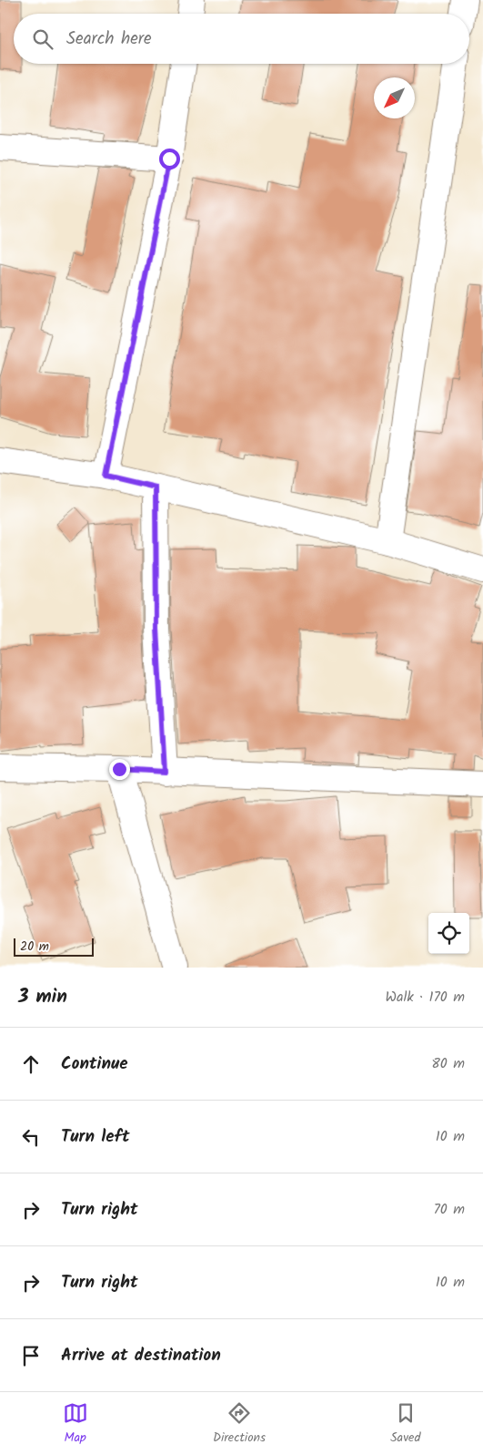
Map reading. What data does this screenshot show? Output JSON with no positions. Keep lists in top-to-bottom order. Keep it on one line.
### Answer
{"scale_bar":"20 m","north":"bottom left","page":{"search":"Search here","scale":"20 m","heading":["3 min","Walk · 170 m"],"list":[["Continue","80 m"],["Turn left","10 m"],["Turn right","70 m"],["Turn right","10 m"],"Arrive at destination"],"nav":["Map","Directions","Saved"]}}
